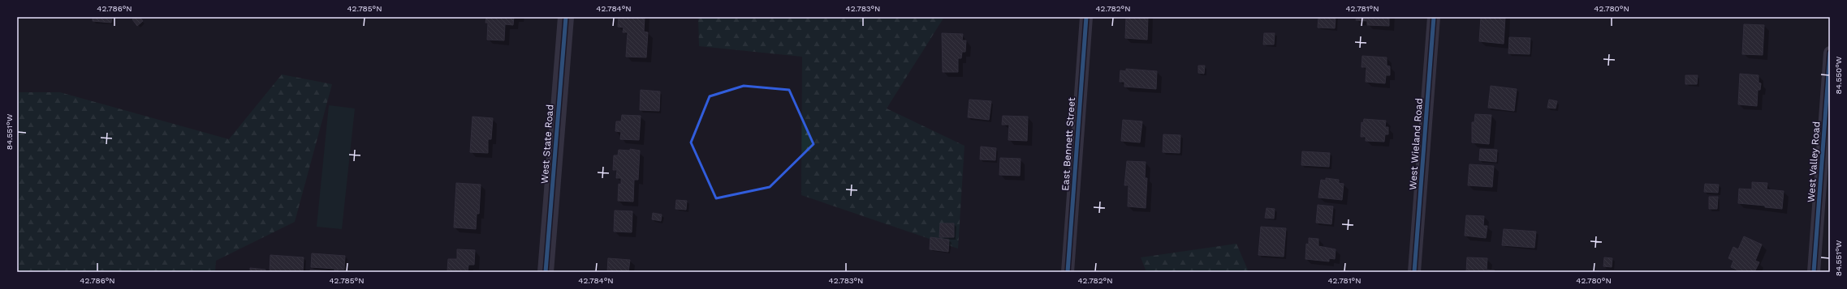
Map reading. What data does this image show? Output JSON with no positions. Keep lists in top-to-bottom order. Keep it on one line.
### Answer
{"streets":{"street":["West State Road","East Bennett Street","West Wieland Road","West Valley Road"]},"coordinates":["42.786°N","42.785°N","42.784°N","42.783°N","42.782°N","42.781°N","42.780°N","84.550°W","84.551°W"]}
